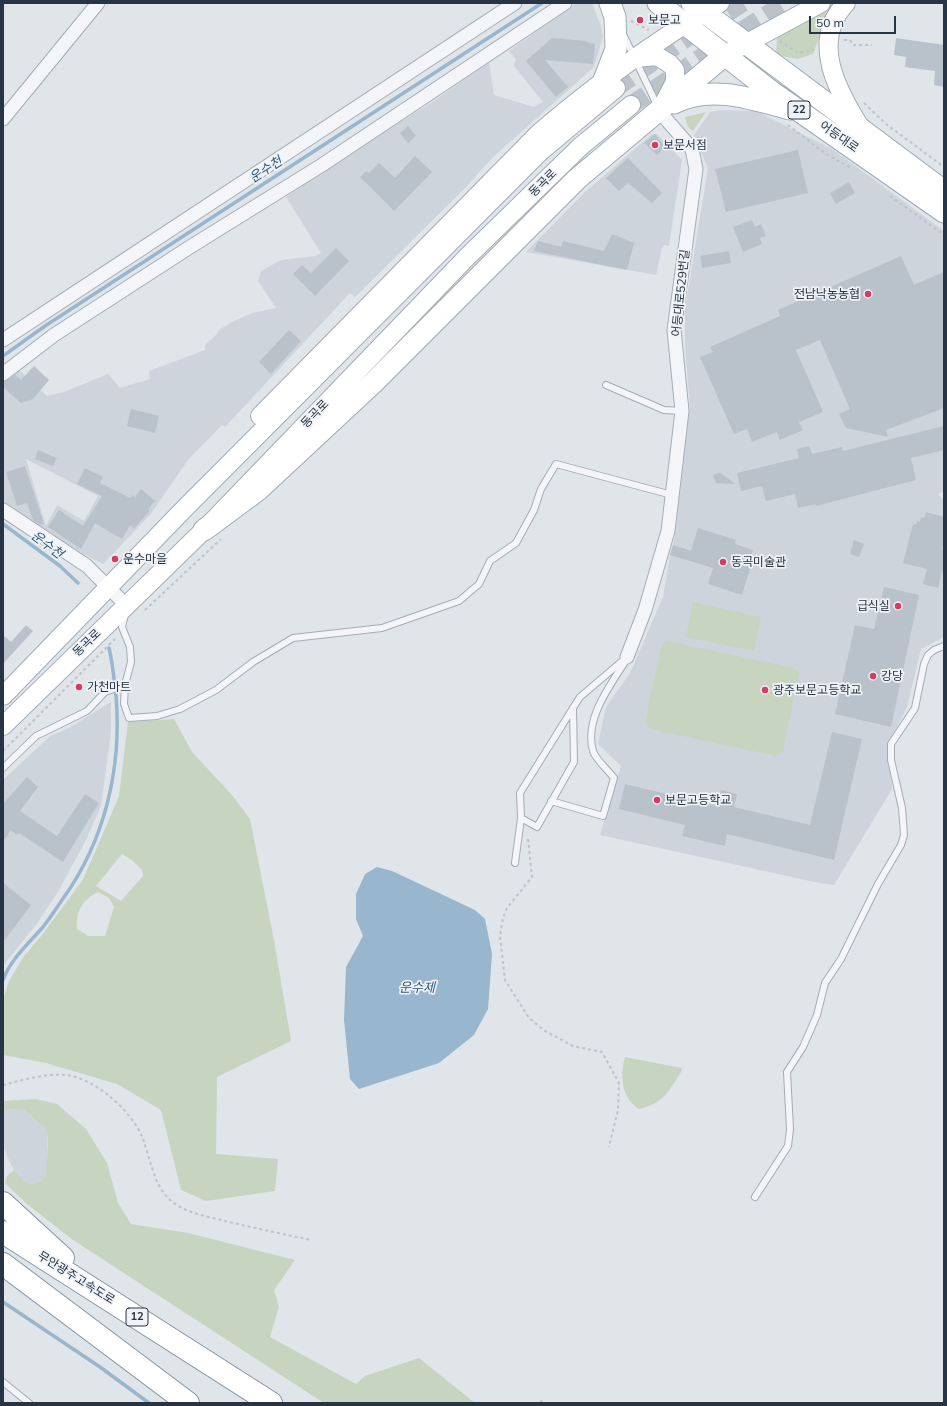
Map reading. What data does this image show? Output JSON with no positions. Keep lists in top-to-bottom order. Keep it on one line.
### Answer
{"streets":{"highway":["무안광주고속도로","12"],"main road":["22","어등대로","동곡로"],"street":["어등대로529번길"]},"crossings":[["어등대로","동곡로"],["동곡로","어등대로529번길"]],"water":["운수천","운수제"],"places":["보문고","보문서점","전남낙농농협","운수마을","동곡미술관","급식실","강당","가천마트","광주보문고등학교","보문고등학교"],"scale_bar":"50 m"}
